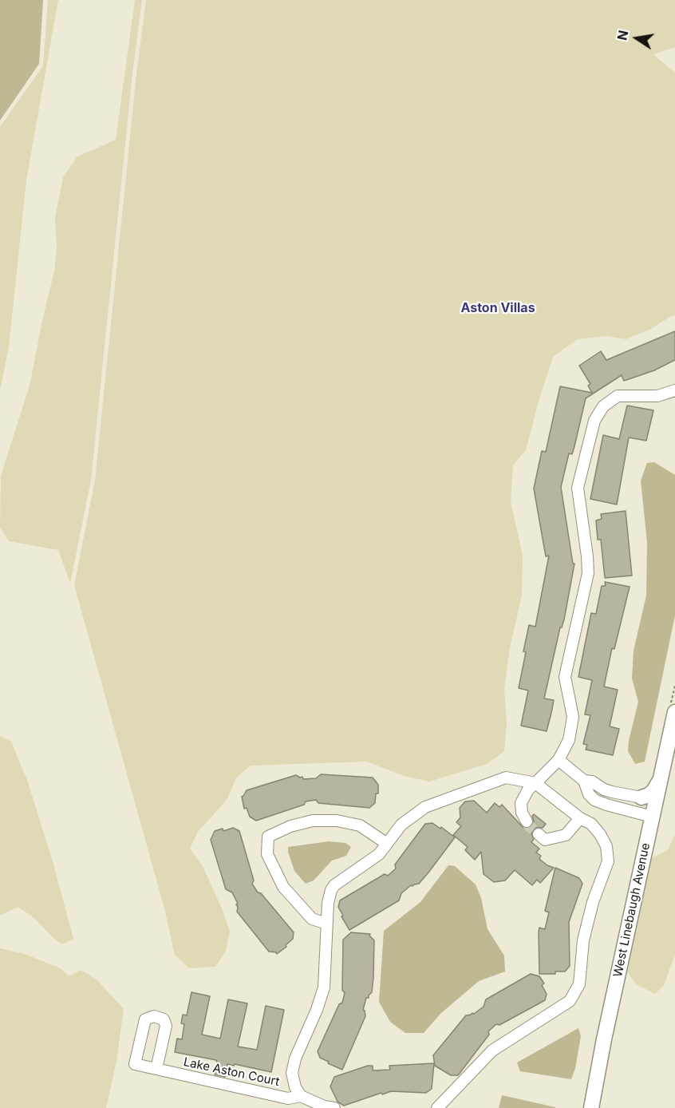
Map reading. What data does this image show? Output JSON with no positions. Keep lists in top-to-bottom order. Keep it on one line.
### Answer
{"streets":{"main road":["West Linebaugh Avenue"],"street":["Lake Aston Court"]},"districts":["Aston Villas"],"north":"left"}
